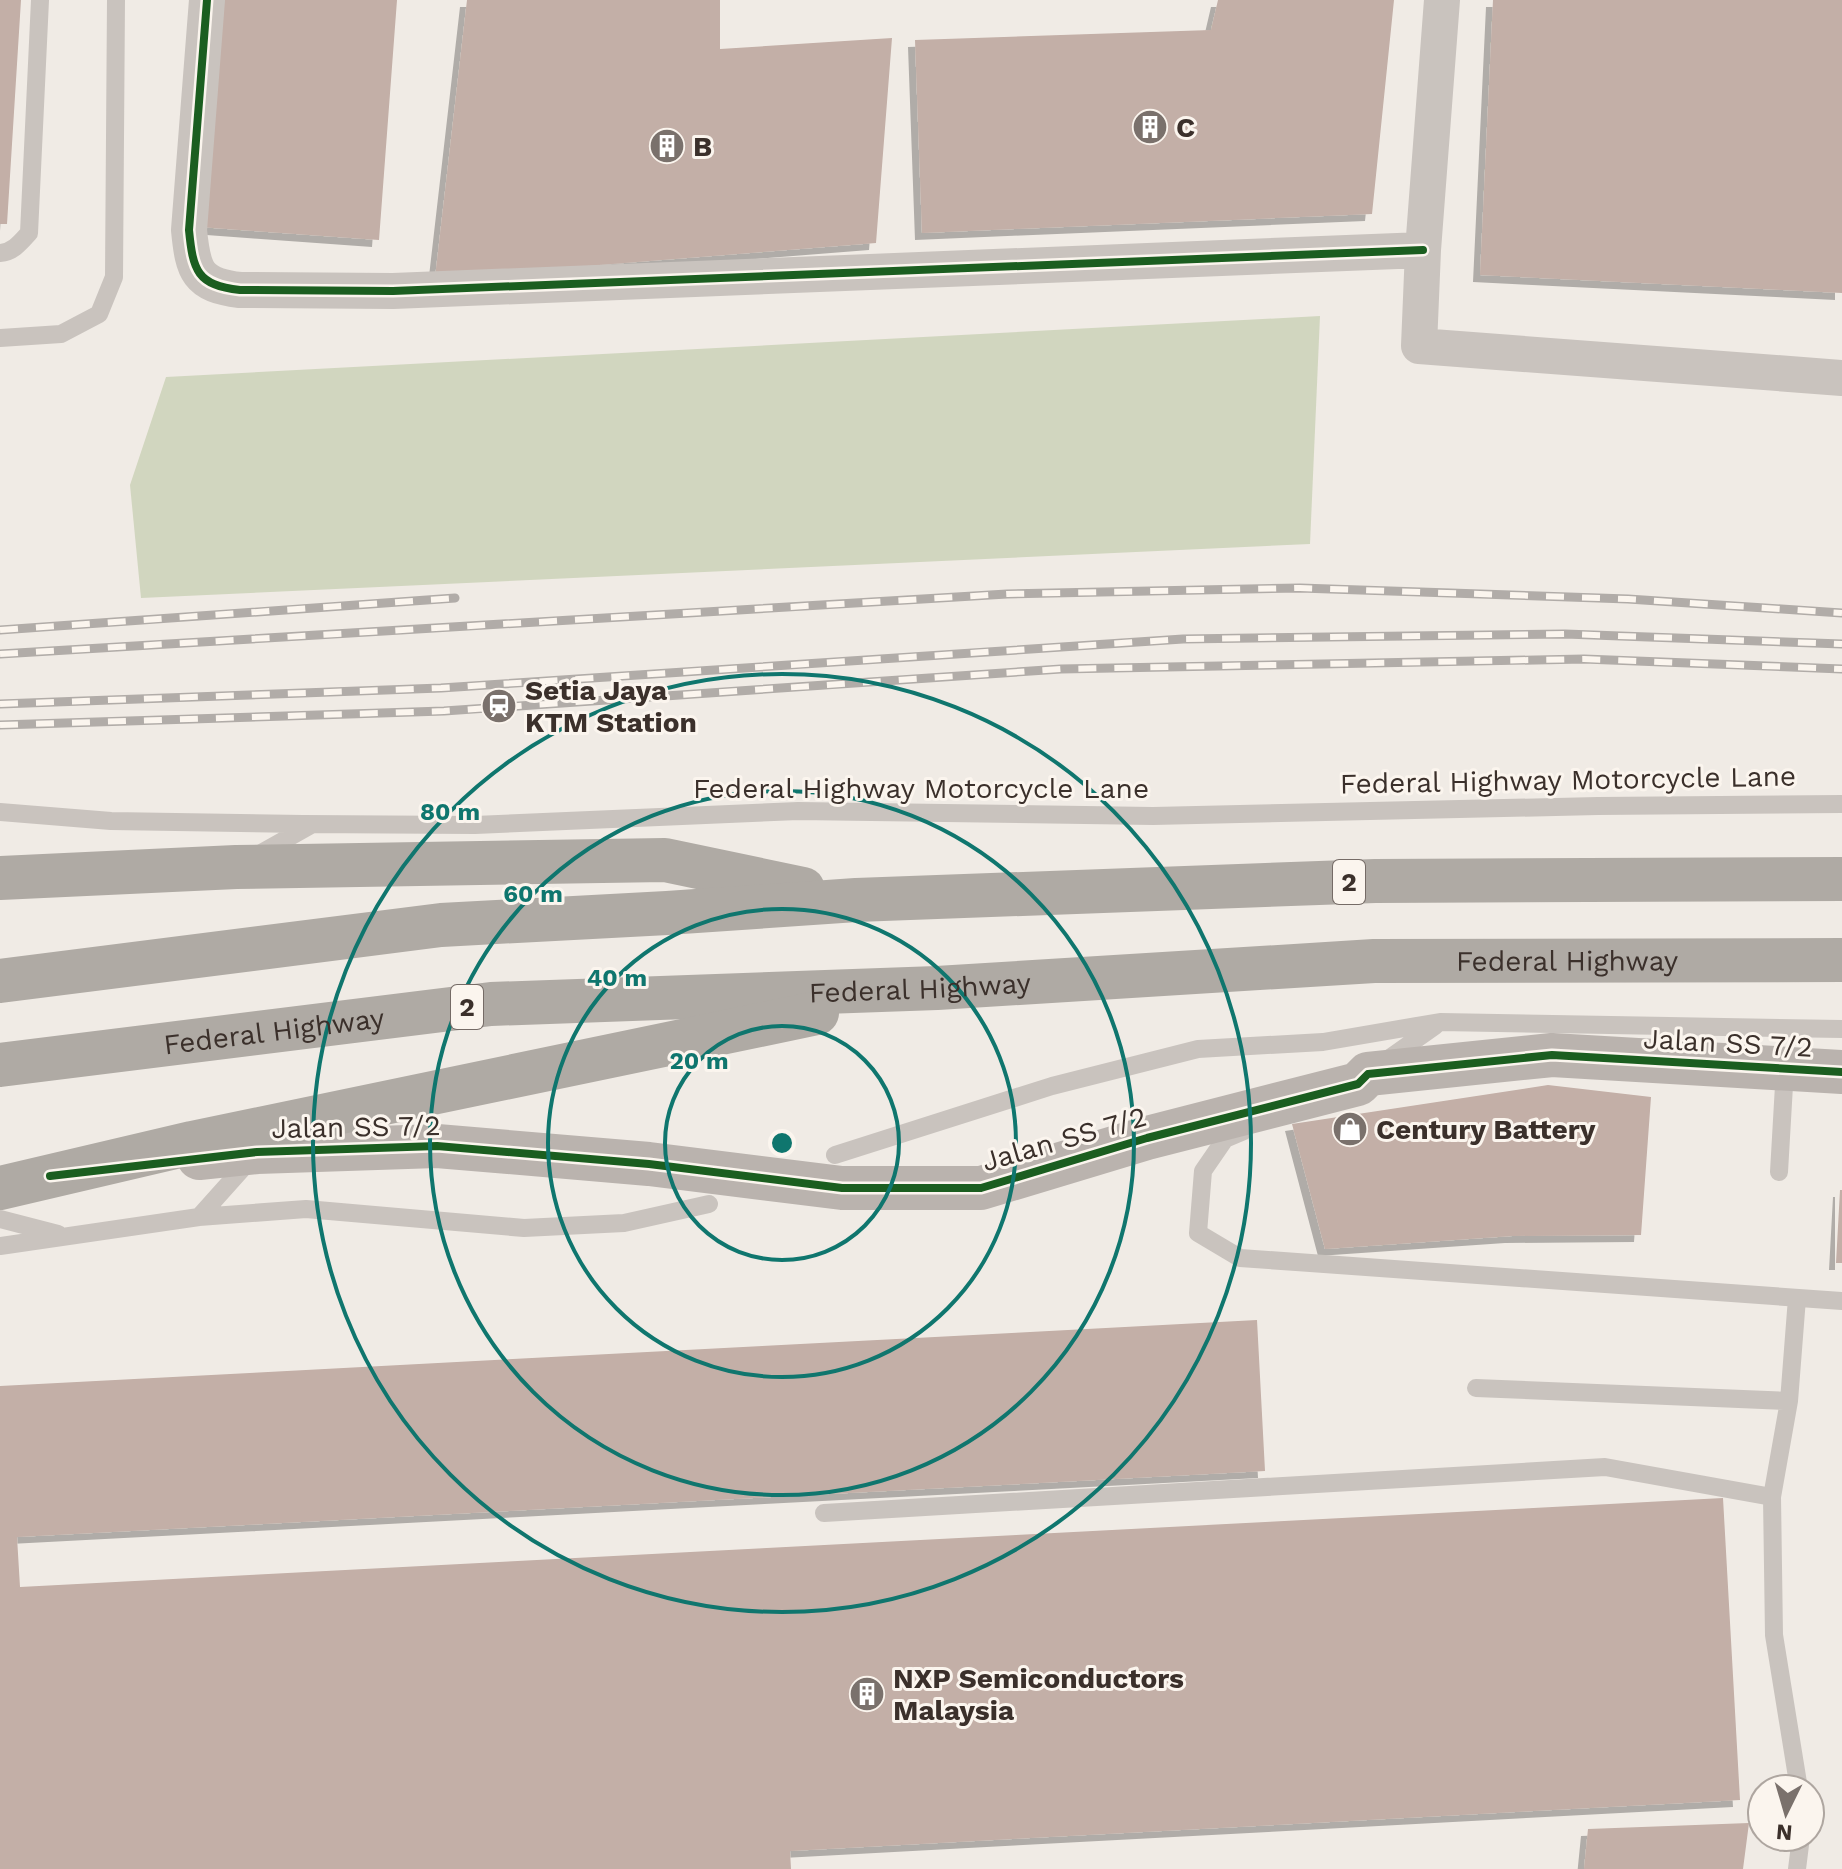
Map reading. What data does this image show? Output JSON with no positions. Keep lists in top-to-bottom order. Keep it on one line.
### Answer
{"streets":{"highway":["2","Federal Highway"],"street":["Jalan SS 7/2"],"lane":["Federal Highway Motorcycle Lane"]},"places":{"building":["C","B","NXP Semiconductors Malaysia"],"station":["Setia Jaya KTM Station"],"shop":["Century Battery"]},"north":"bottom","rings":["80 m","60 m","40 m","20 m"]}
